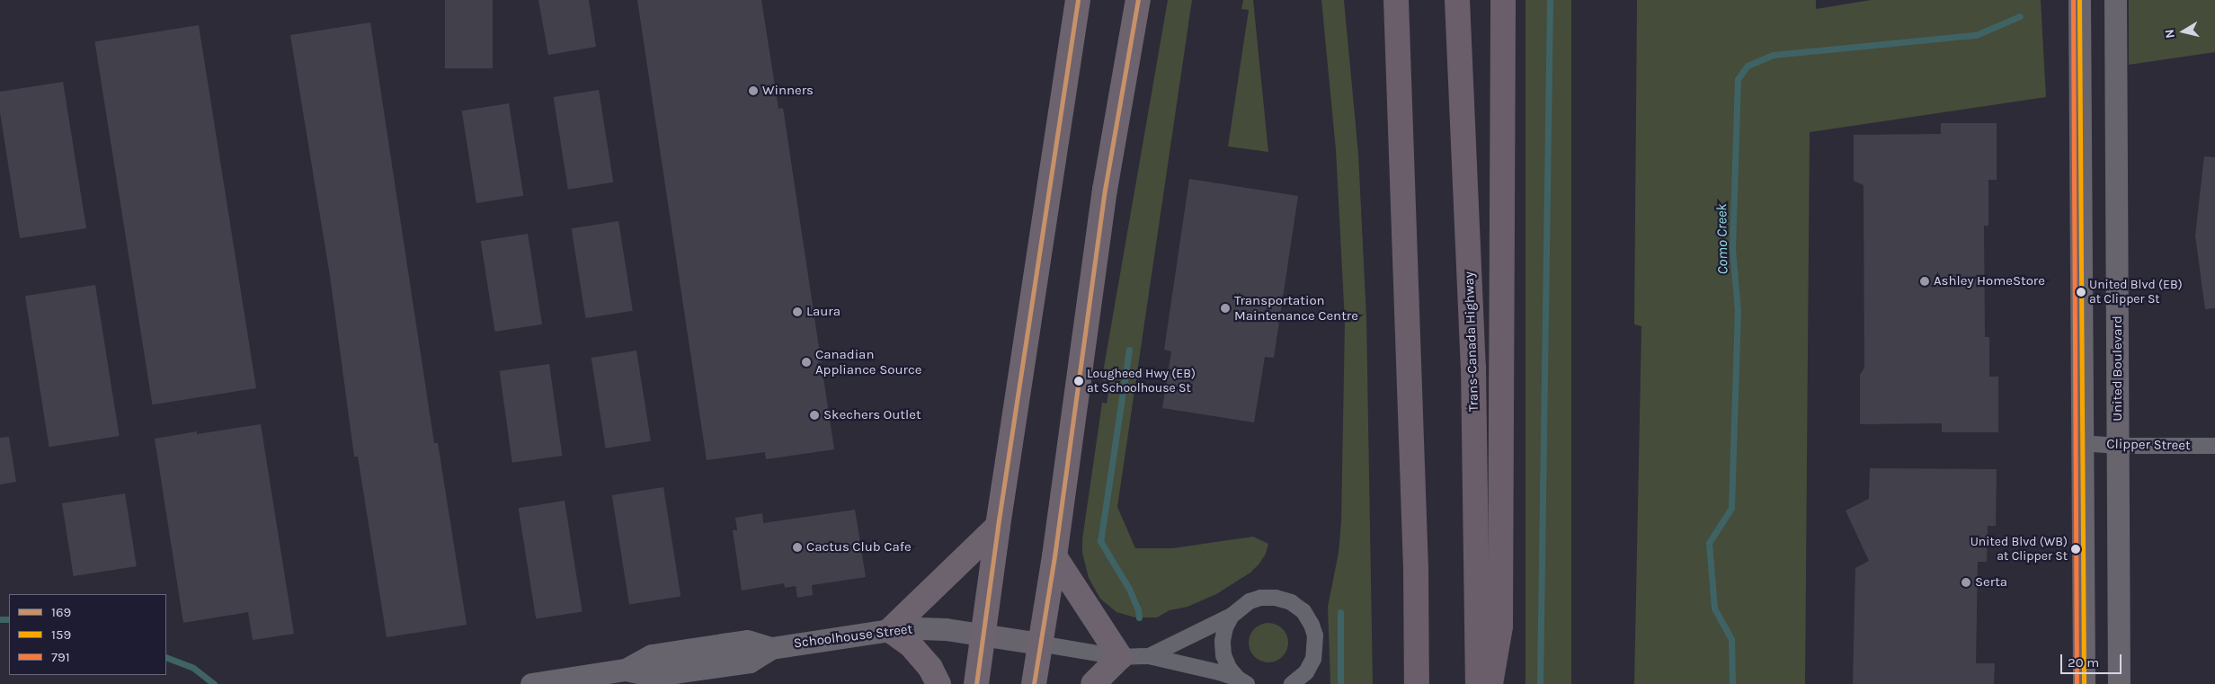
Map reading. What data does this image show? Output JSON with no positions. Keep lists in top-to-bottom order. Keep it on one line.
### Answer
{"streets":{"highway":["Trans-Canada Highway"],"main road":["United Boulevard","Schoolhouse Street"],"street":["Clipper Street"]},"crossings":[["United Boulevard","Clipper Street"]],"water":["Como Creek"],"places":["Winners","Ashley HomeStore","United Blvd (EB) at Clipper St","Transportation Maintenance Centre","Laura","Canadian Appliance Source","Lougheed Hwy (EB) at Schoolhouse St","Skechers Outlet","Cactus Club Cafe","United Blvd (WB) at Clipper St","Serta"],"lines":["transit line 169","transit line 159","transit line 791"],"legend":["169","159","791"],"scale_bar":"20 m","north":"left"}
